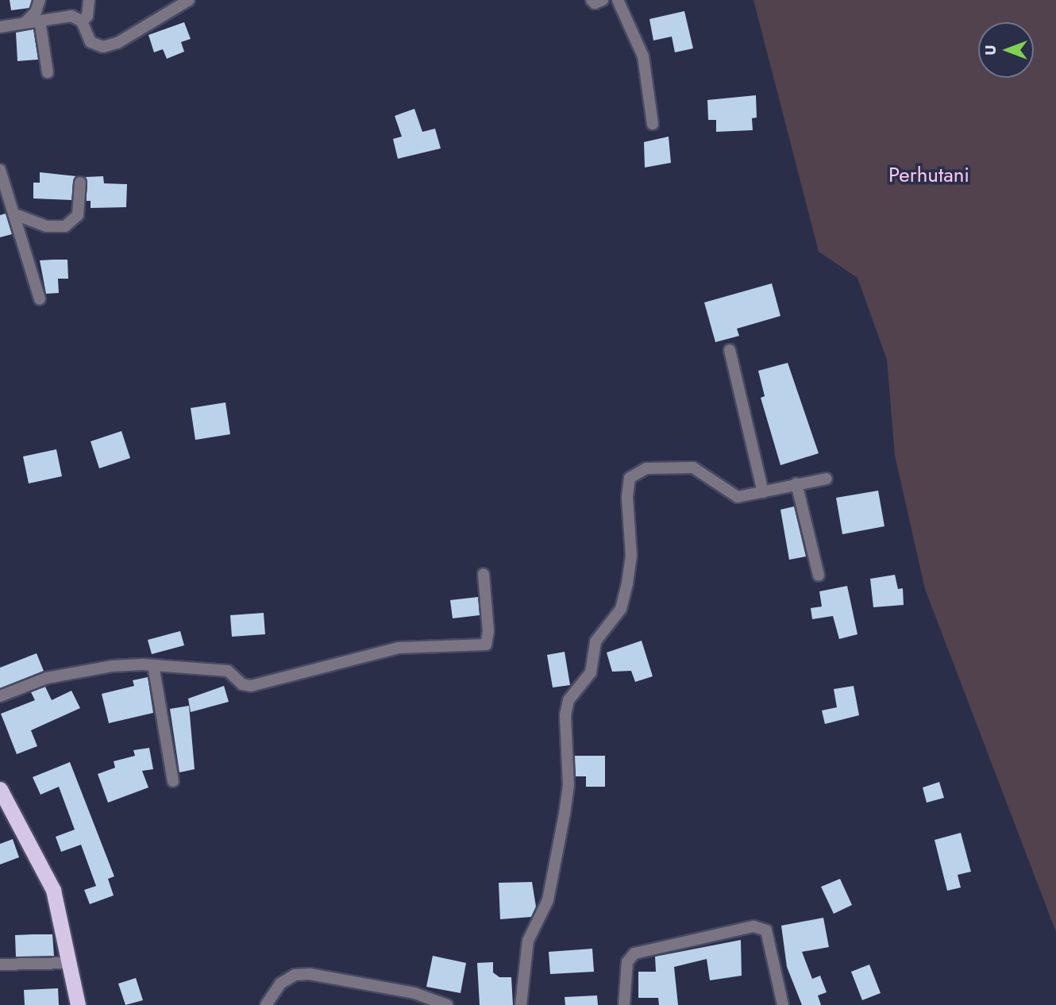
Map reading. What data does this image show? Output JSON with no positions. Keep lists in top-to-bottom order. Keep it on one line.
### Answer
{"parks":["Perhutani"],"north":"left"}
